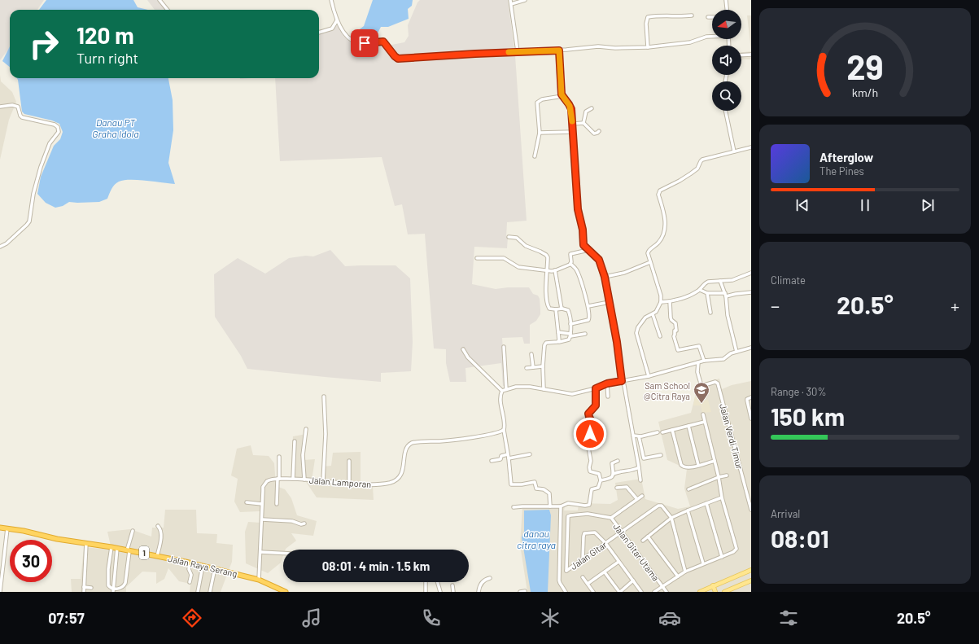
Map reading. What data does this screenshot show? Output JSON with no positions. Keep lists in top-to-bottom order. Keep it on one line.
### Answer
{"streets":{"highway":["1","Jalan Raya Serang"],"street":["Jalan Verdi Timur","Jalan Lamporan","Jalan Gitar Utama","Jalan Gitar"]},"crossings":[["Jalan Lamporan","Jalan Raya Serang"],["Jalan Gitar Utama","Jalan Gitar"]],"water":["Danau PT Graha Idola","danau citra raya"],"places":{"school or university":["Sam School @Citra Raya"]},"north":"left","page":{"turn":["120 m","Turn right"],"song":["Afterglow","The Pines"],"tile":["Climate",["Range · 30%","150 km"],["Arrival","08:01"]],"heat":["−","20.5°","+"],"limit":"30","trip":"08:01 · 4 min · 1.5 km","tabs":["07:57","20.5°"],"gauge":["29","km/h"]}}
